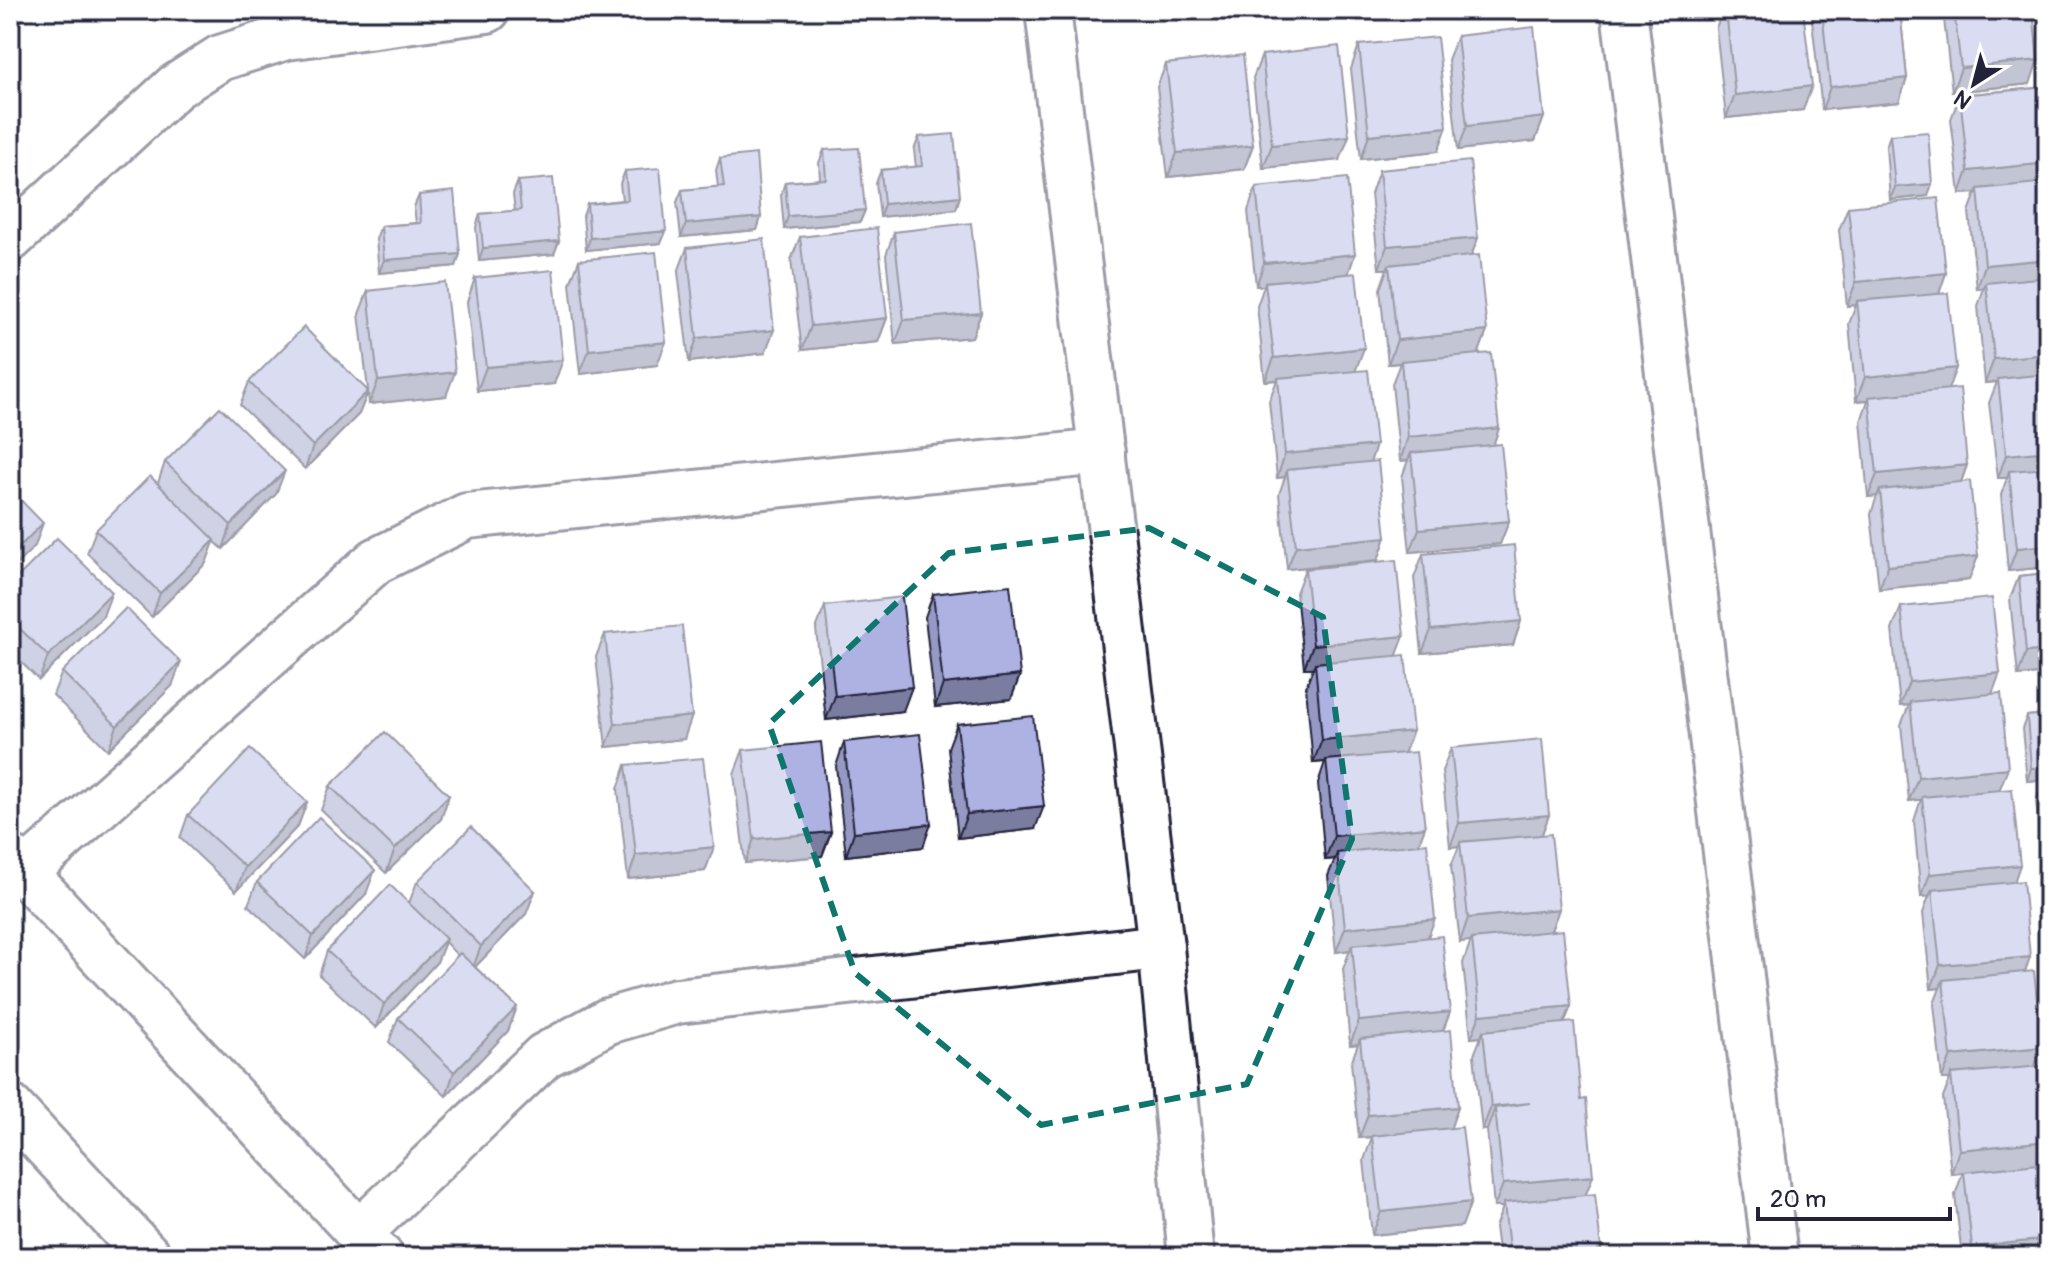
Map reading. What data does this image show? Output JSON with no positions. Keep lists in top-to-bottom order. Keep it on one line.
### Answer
{"scale_bar":"20 m","north":"bottom left"}
